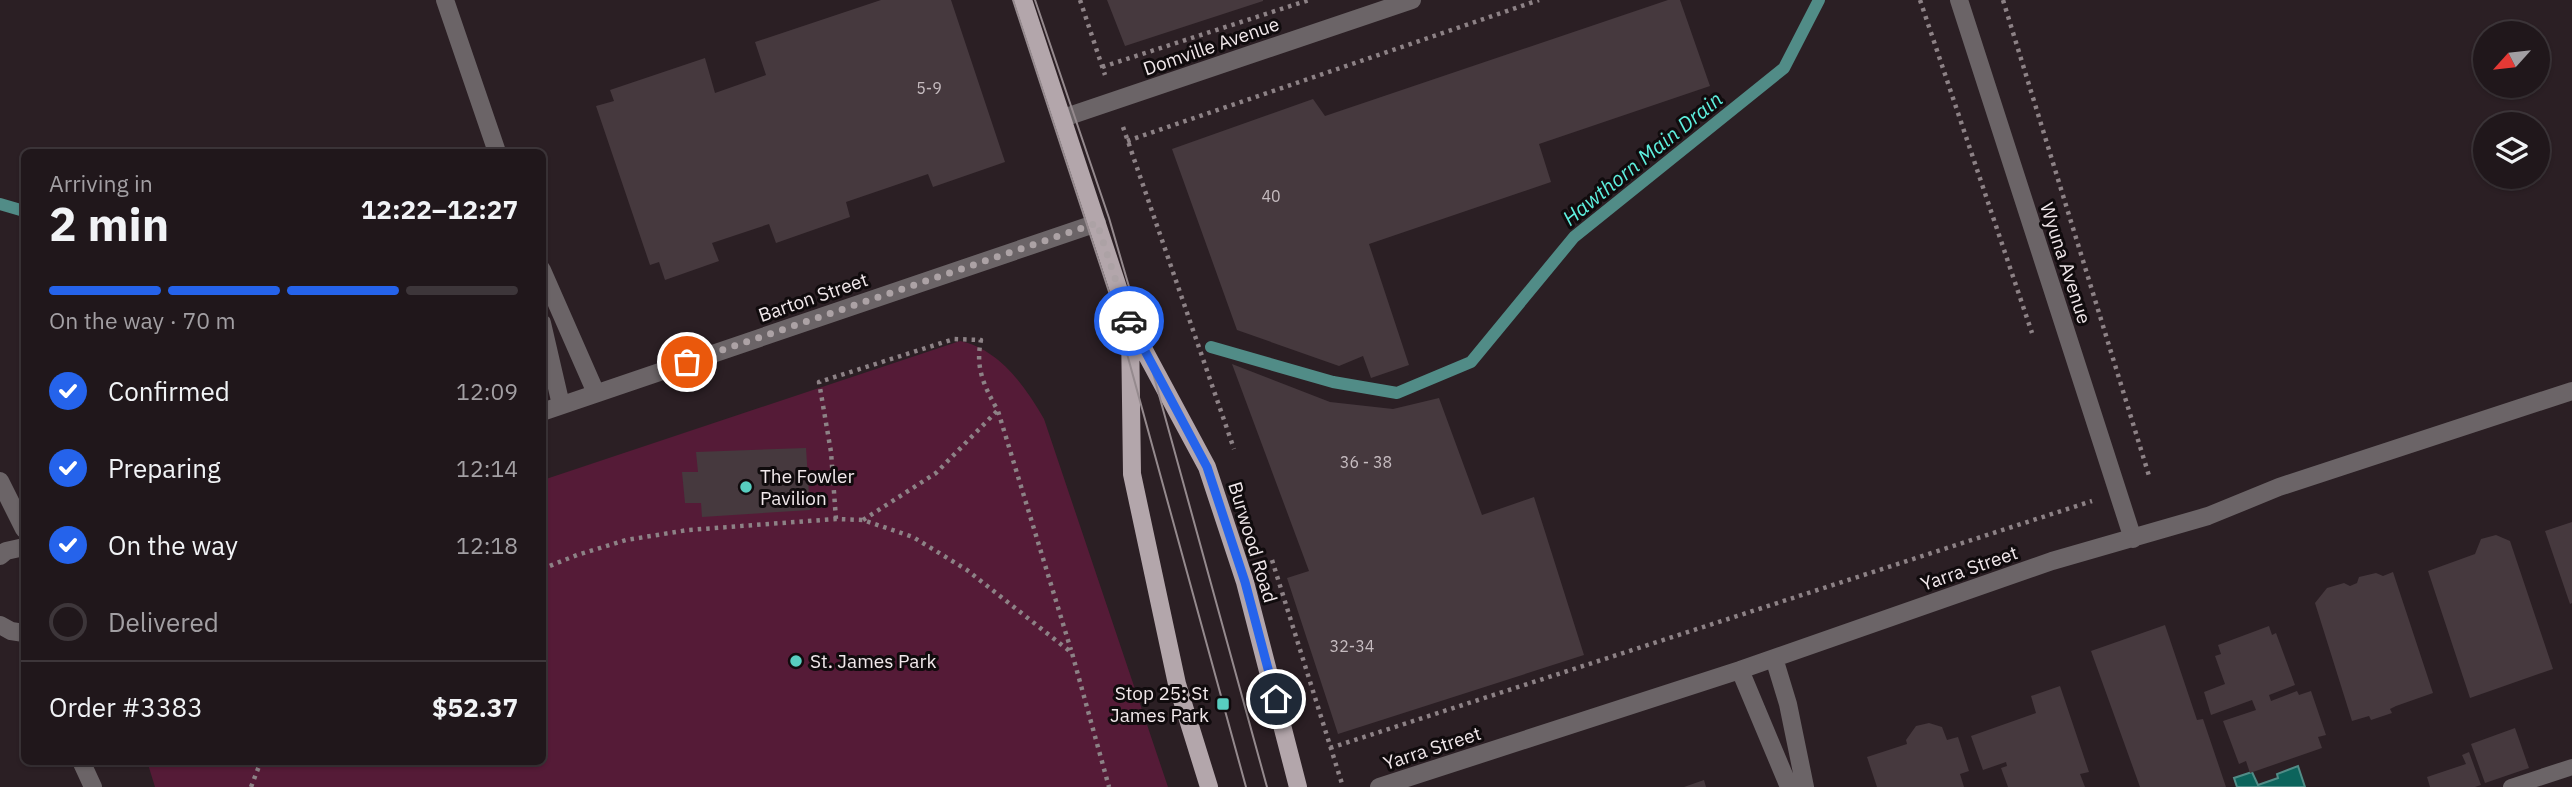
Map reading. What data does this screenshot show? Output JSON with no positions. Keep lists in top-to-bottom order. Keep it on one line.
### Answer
{"streets":{"main road":["Burwood Road"],"street":["Domville Avenue","Wyuna Avenue","Barton Street","Yarra Street"]},"crossings":[["Domville Avenue","Burwood Road"],["Wyuna Avenue","Yarra Street"],["Barton Street","Burwood Road"]],"water":["Hawthorn Main Drain"],"places":{"other":["The Fowler Pavilion","St. James Park"],"transit":["Stop 25: St James Park"]},"house_numbers":["5-9","40","36 - 38","32-34"],"north":"bottom left","page":{"heading":["2 min","Arriving in","12:22–12:27"],"panel":["Order #3383","$52.37"],"bar":"On the way · 70 m","list":[["Confirmed","12:09"],["Preparing","12:14"],["On the way","12:18"],"Delivered"]}}
